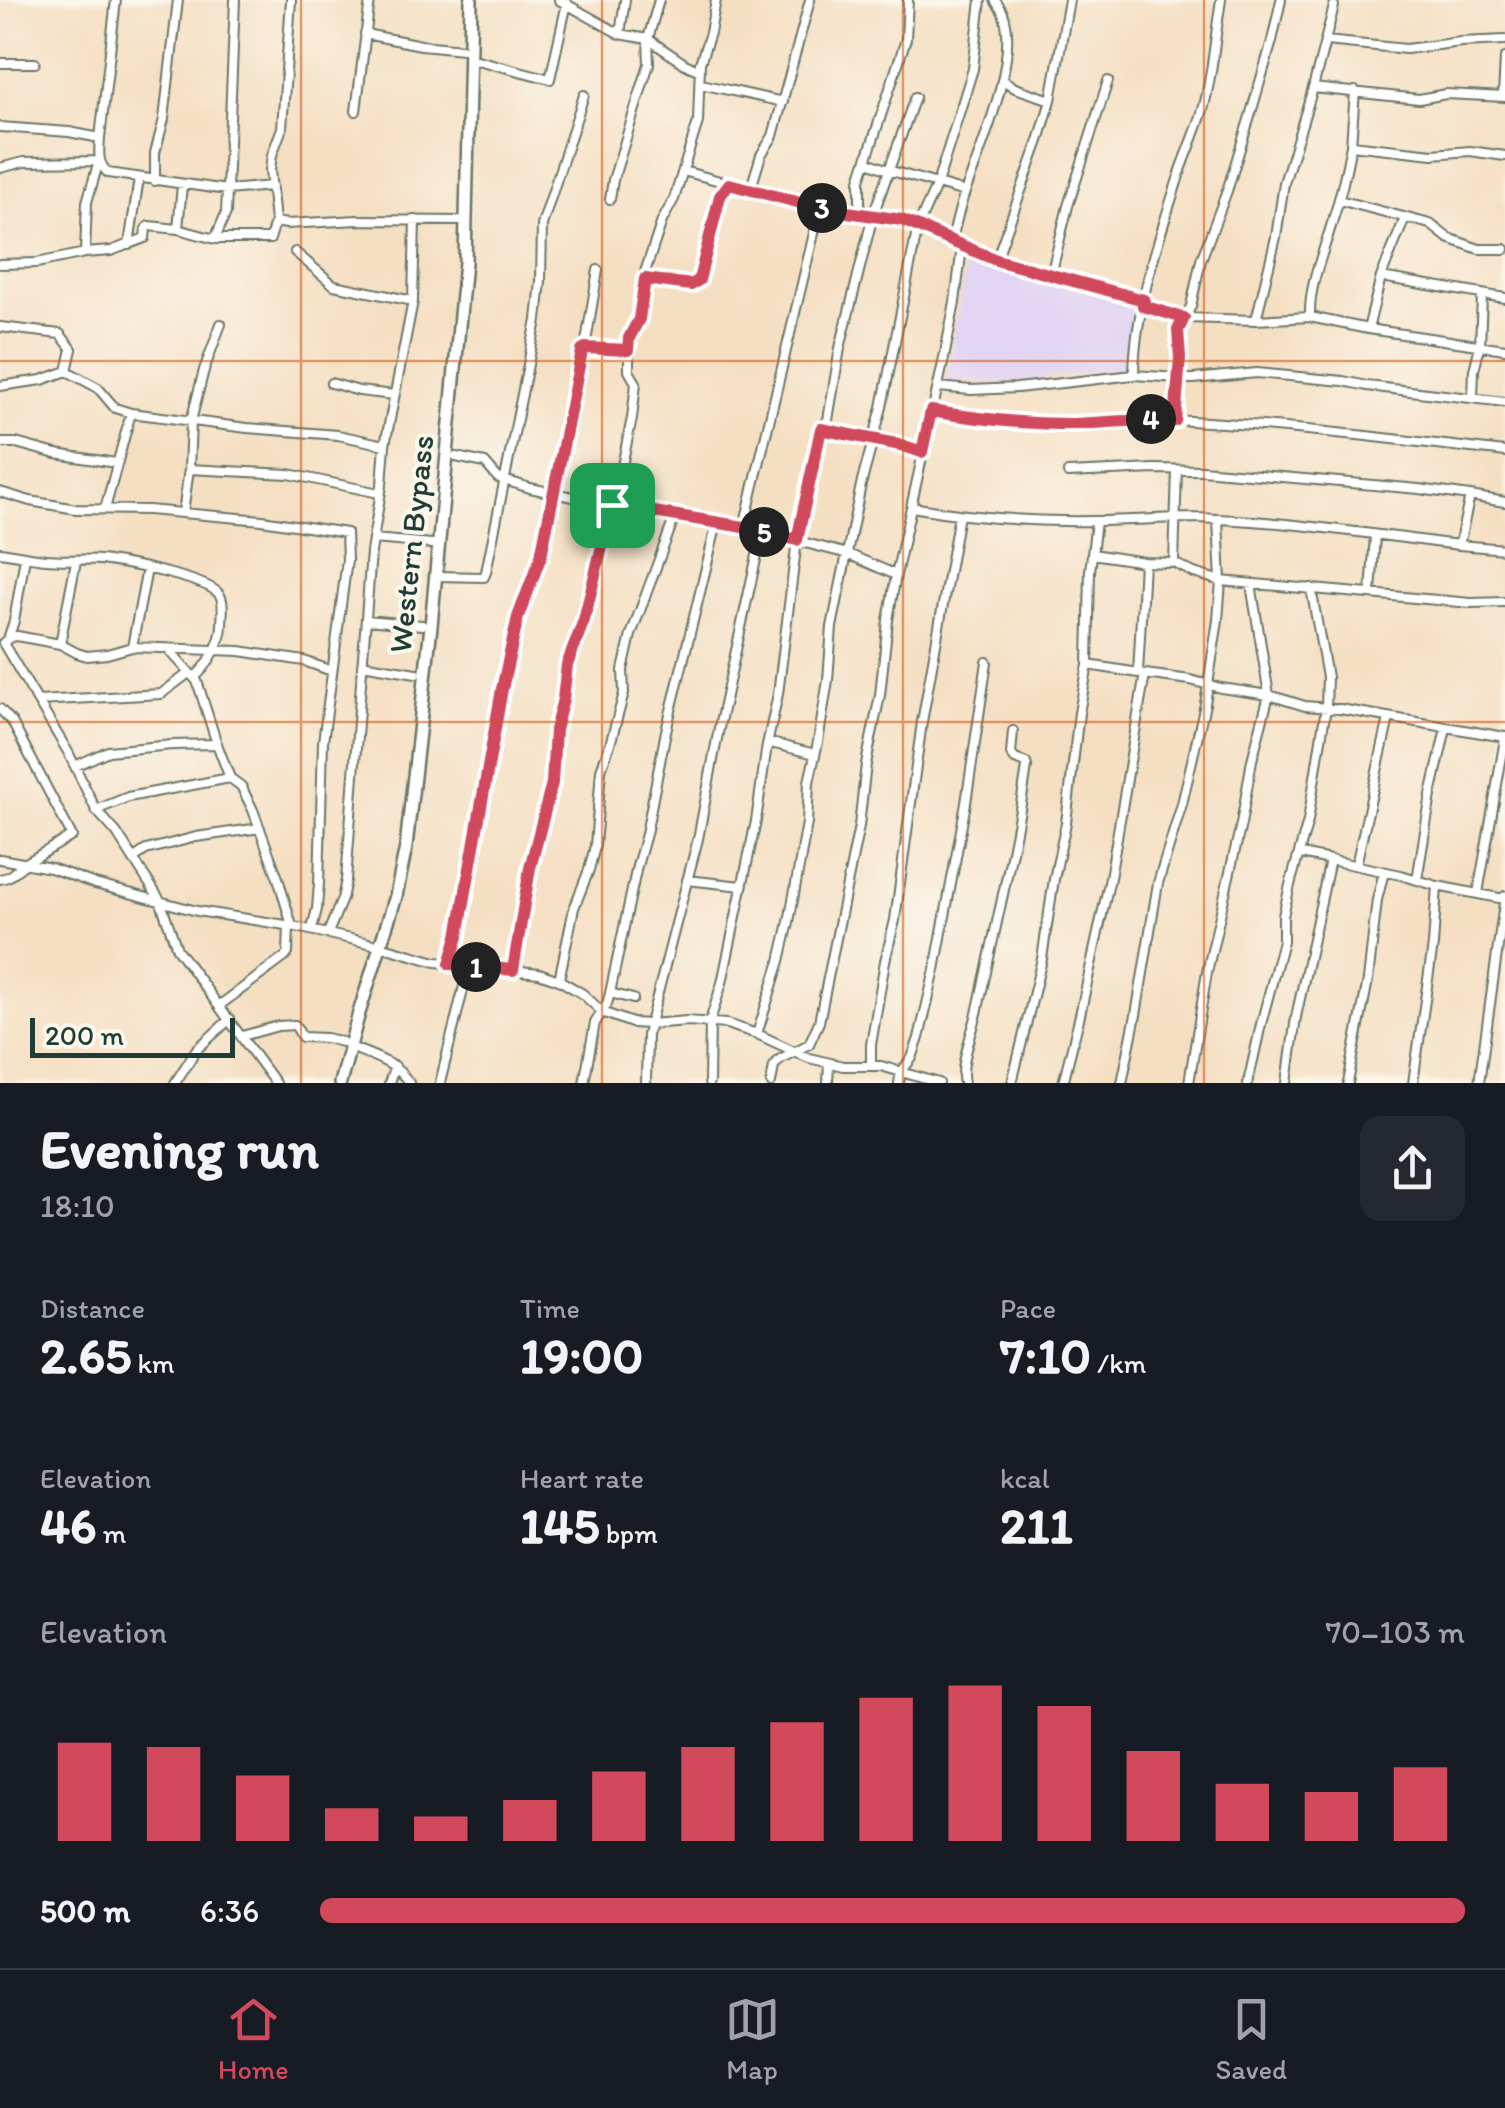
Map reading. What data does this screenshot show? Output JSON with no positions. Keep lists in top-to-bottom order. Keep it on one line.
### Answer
{"streets":{"main road":["Western Bypass"]},"scale_bar":"200 m","page":{"pins":["3","4","5","1"],"scale":"200 m","heading":["Evening run","18:10"],"stats":[["Distance","2.65 km"],["Time","19:00"],["Pace","7:10 /km"],["Elevation","46 m"],["Heart rate","145 bpm"],["kcal","211"]],"chart":["Elevation","70–103 m"],"list":[{"name":"500 m","note":"6:36"}],"tabs":["Home","Map","Saved"]}}
